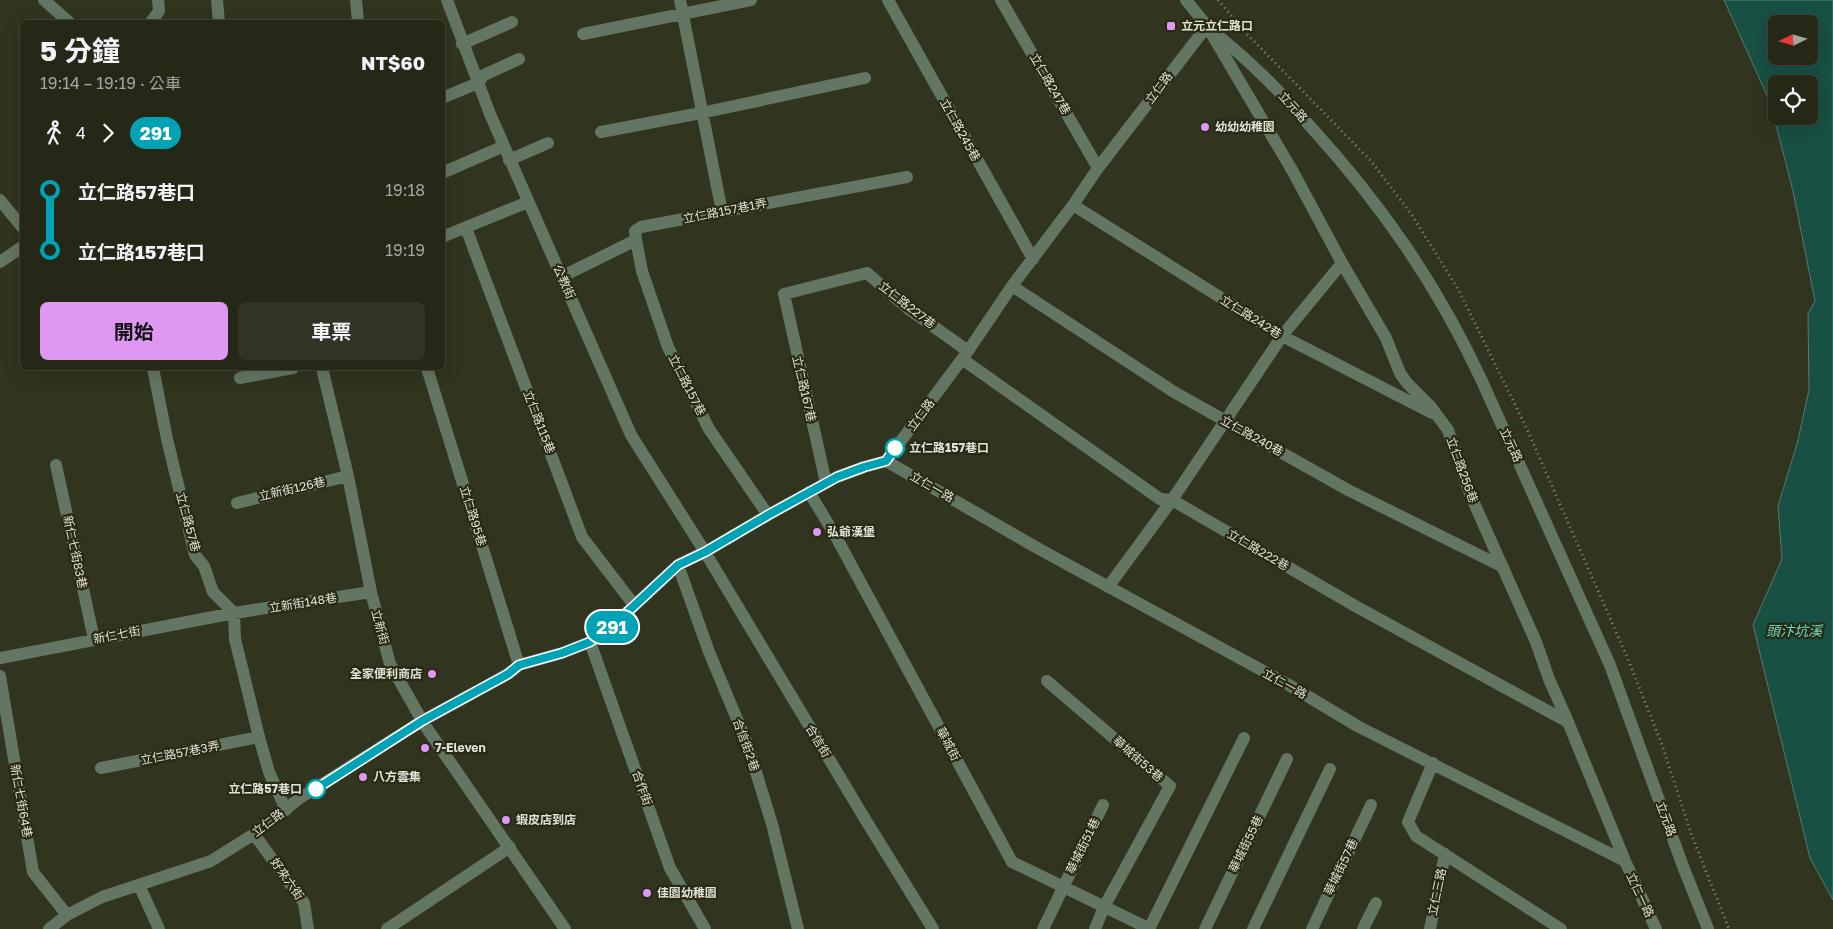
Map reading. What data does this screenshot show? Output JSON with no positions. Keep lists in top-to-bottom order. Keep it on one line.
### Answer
{"streets":{"street":["立仁路247巷","立仁路","立元路","立仁路245巷","立仁路157巷1弄","公教街","立仁路227巷","立仁路242巷","立仁路157巷","立仁路167巷","立仁路115巷","立仁路240巷","立仁路256巷","立仁一路","立新街126巷","立仁路95巷","立仁路57巷","立仁路222巷","新仁七街83巷","立新街148巷","立新街","新仁七街","合信街","華城街","合信街2巷","立仁路57巷3弄","華城街53巷","合作街","新仁七街64巷","華城街55巷","華城街51巷","華城街57巷","好來六街","立仁三路"]},"crossings":[["立仁路247巷","立仁路"],["立仁路","立元路"],["立仁路","立仁路245巷"],["立仁路","公教街"],["立仁路","立仁路227巷"],["立仁路","立仁路242巷"],["立仁路","立仁路157巷"],["立仁路","立仁路167巷"],["立仁路","立仁路115巷"],["立仁路","立仁路240巷"],["立仁路","立仁路256巷"],["立仁路","立仁一路"],["立仁路","立仁路95巷"],["立仁路","立仁路222巷"],["立仁路","立新街"],["立仁路","合信街"],["立仁路","華城街"],["立仁路","合信街2巷"],["立仁路","合作街"],["立仁路","新仁七街64巷"],["立仁路","好來六街"],["立元路","立仁路256巷"],["立仁路157巷1弄","公教街"],["立仁路157巷1弄","立仁路157巷"],["公教街","合信街"],["立仁路227巷","立仁路167巷"],["立仁路227巷","立仁路222巷"],["立仁路242巷","立仁路256巷"],["立仁路240巷","立仁路256巷"],["立仁路256巷","立仁一路"],["立仁路256巷","立仁路222巷"],["立新街126巷","立新街"],["立仁路57巷","立新街148巷"],["立仁路57巷","新仁七街"],["新仁七街83巷","新仁七街"],["立新街148巷","立新街"],["立新街148巷","新仁七街"],["華城街","華城街53巷"],["華城街","華城街51巷"]],"water":["頭汴坑溪"],"places":{"transit":["立元立仁路口"],"other":["幼幼幼稚園","立仁路157巷口","弘爺漢堡","全家便利商店","7-Eleven","八方雲集","立仁路57巷口","蝦皮店到店","佳園幼稚園"]},"lines":["bus line 291"],"north":"left","page":{"on_map":"291","heading":["5 分鐘","19:14 – 19:19 · 公車","NT$60"],"legs":["4","291"],"list":[{"name":"立仁路57巷口","value":"19:18"},{"name":"立仁路157巷口","value":"19:19"}],"buttons":["開始","車票"]}}
